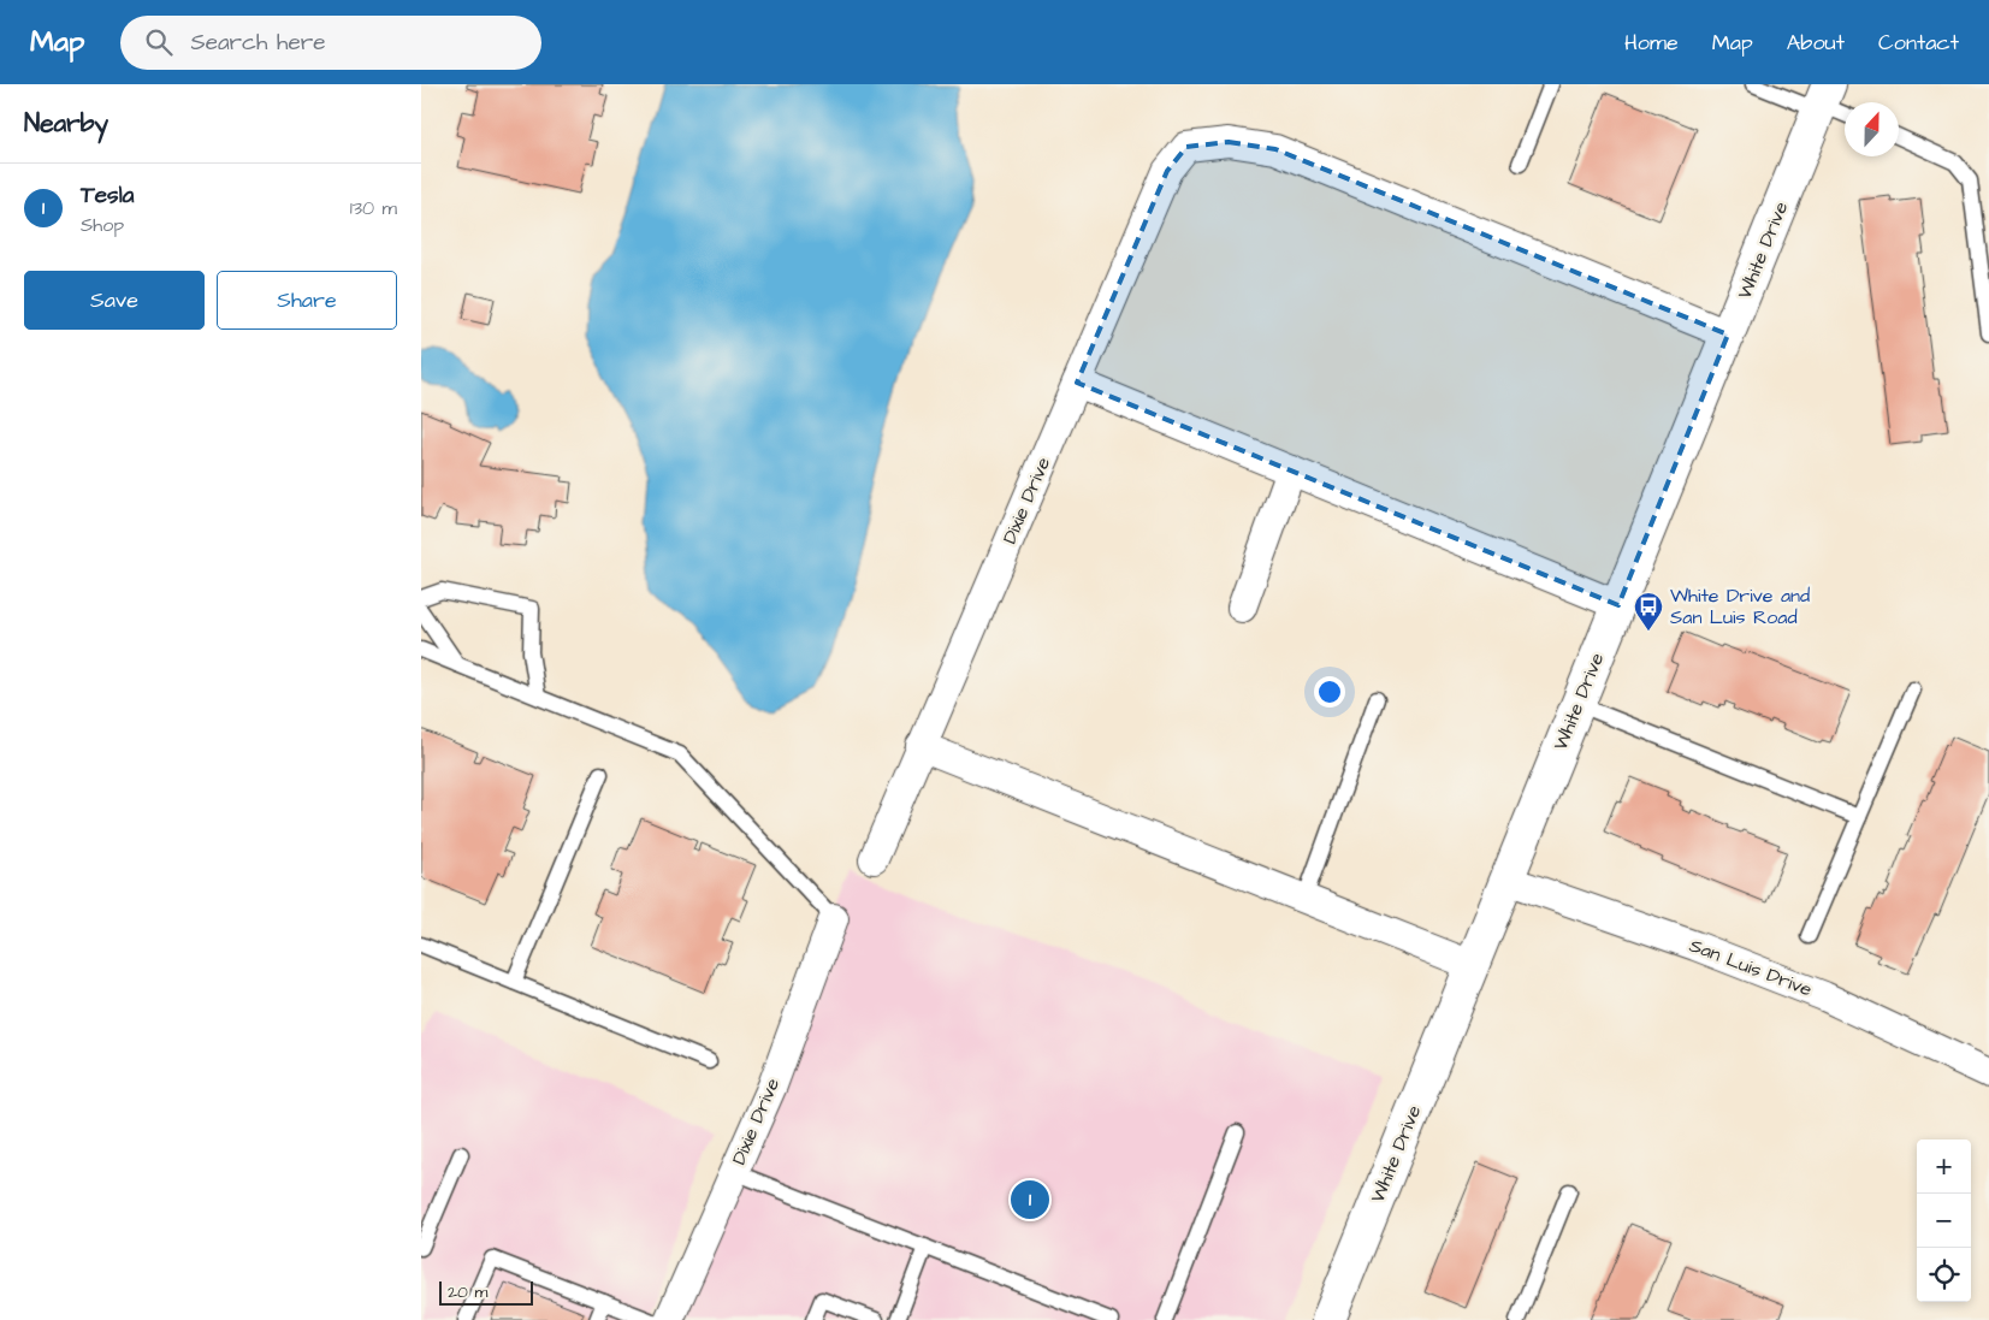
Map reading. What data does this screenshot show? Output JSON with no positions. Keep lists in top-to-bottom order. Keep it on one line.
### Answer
{"streets":{"street":["White Drive","Dixie Drive","San Luis Drive"]},"crossings":[["White Drive","Dixie Drive"],["White Drive","San Luis Drive"]],"places":{"bus stop":["White Drive and San Luis Road"]},"scale_bar":"20 m","north":"top","page":{"header":"Map","search":"Search here","nav":["Home","Map","About","Contact"],"heading":"Nearby","list":[{"mark":"1","name":"Tesla","note":"Shop","value":"130 m"}],"buttons":["Save","Share"],"map_buttons":["+","−"],"pins":"1","scale":"20 m"}}
